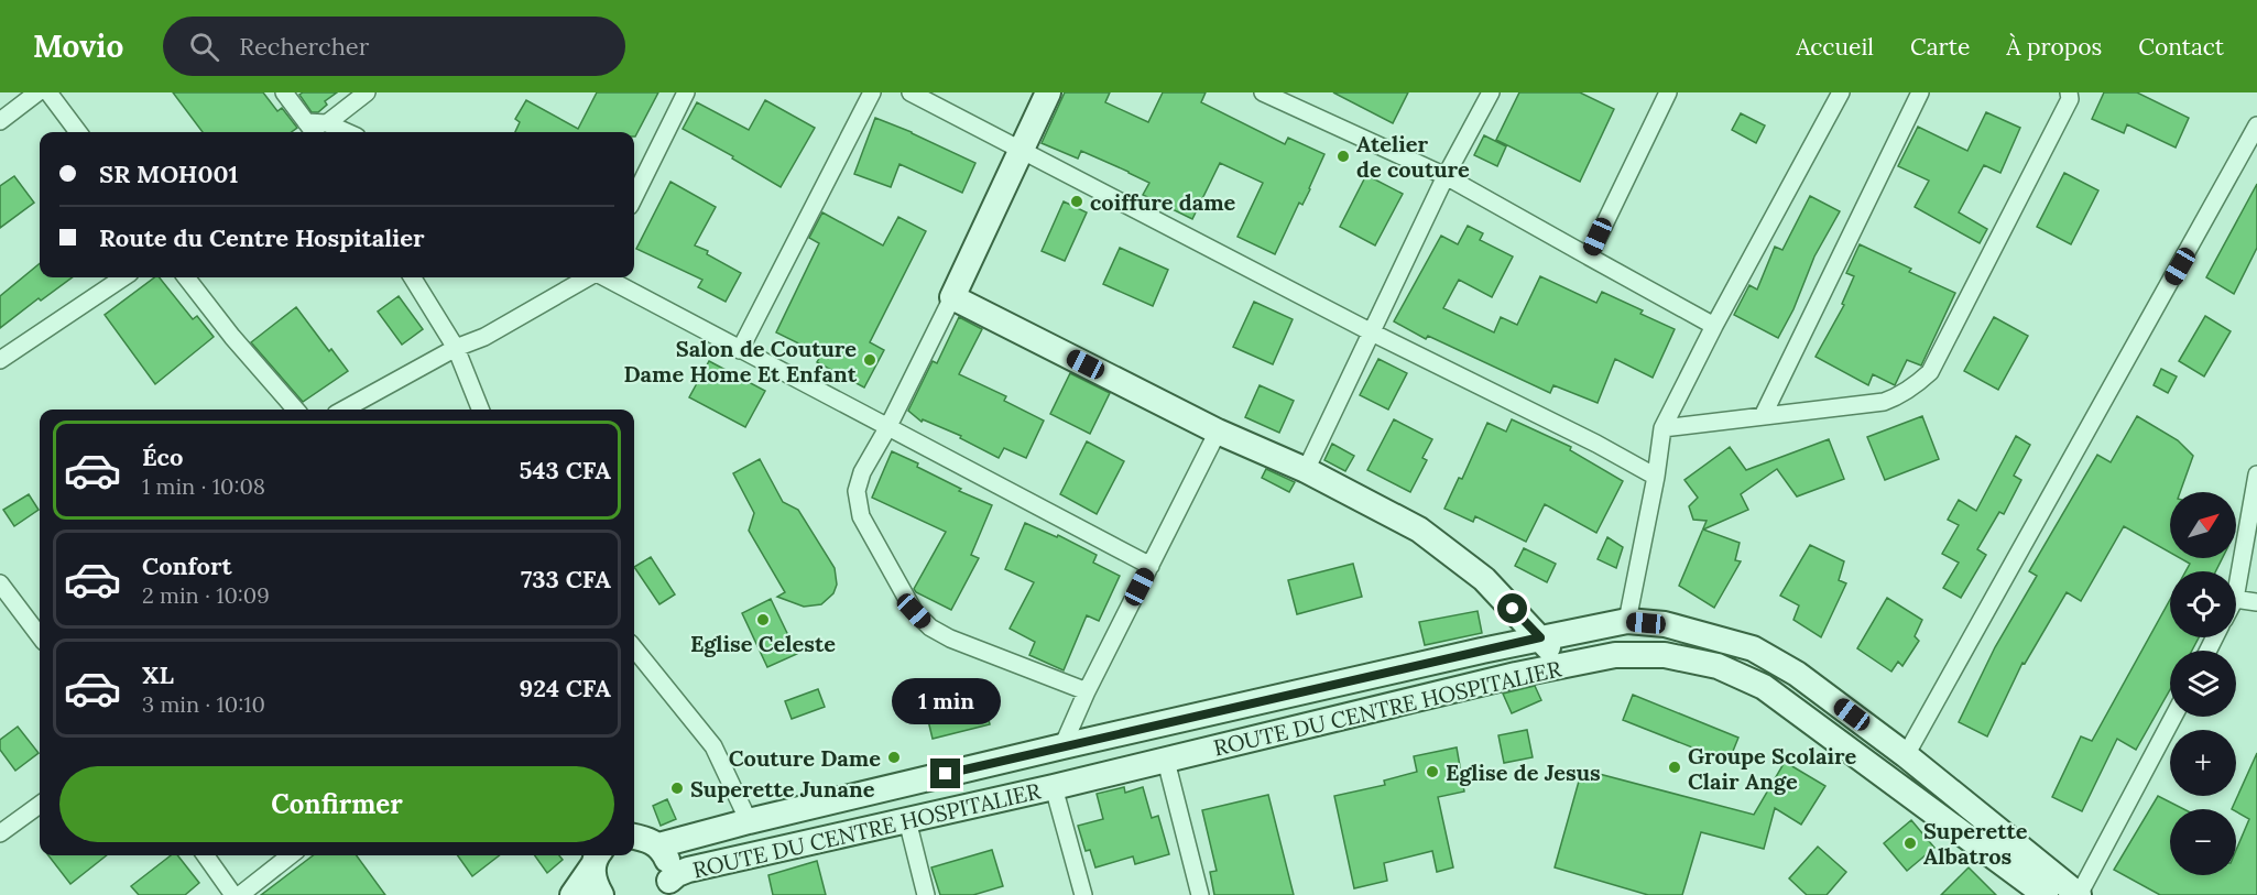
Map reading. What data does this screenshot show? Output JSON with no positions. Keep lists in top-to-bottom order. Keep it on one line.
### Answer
{"streets":{"street":["ROUTE DU CENTRE HOSPITALIER"]},"places":["Atelier de couture","coiffure dame","Salon de Couture Dame Home Et Enfant","Eglise Celeste","Couture Dame","Groupe Scolaire Clair Ange","Eglise de Jesus","Superette Junane","Superette Albatros"],"north":"top right","page":{"header":"Movio","search":"Rechercher","nav":["Accueil","Carte","À propos","Contact"],"banner":["SR MOH001","Route du Centre Hospitalier"],"list":[{"name":"Éco","note":"1 min · 10:08","value":"543 CFA"},{"name":"Confort","note":"2 min · 10:09","value":"733 CFA"},{"name":"XL","note":"3 min · 10:10","value":"924 CFA"}],"map_buttons":["+","−"],"bubble":"1 min","buttons":"Confirmer"}}
